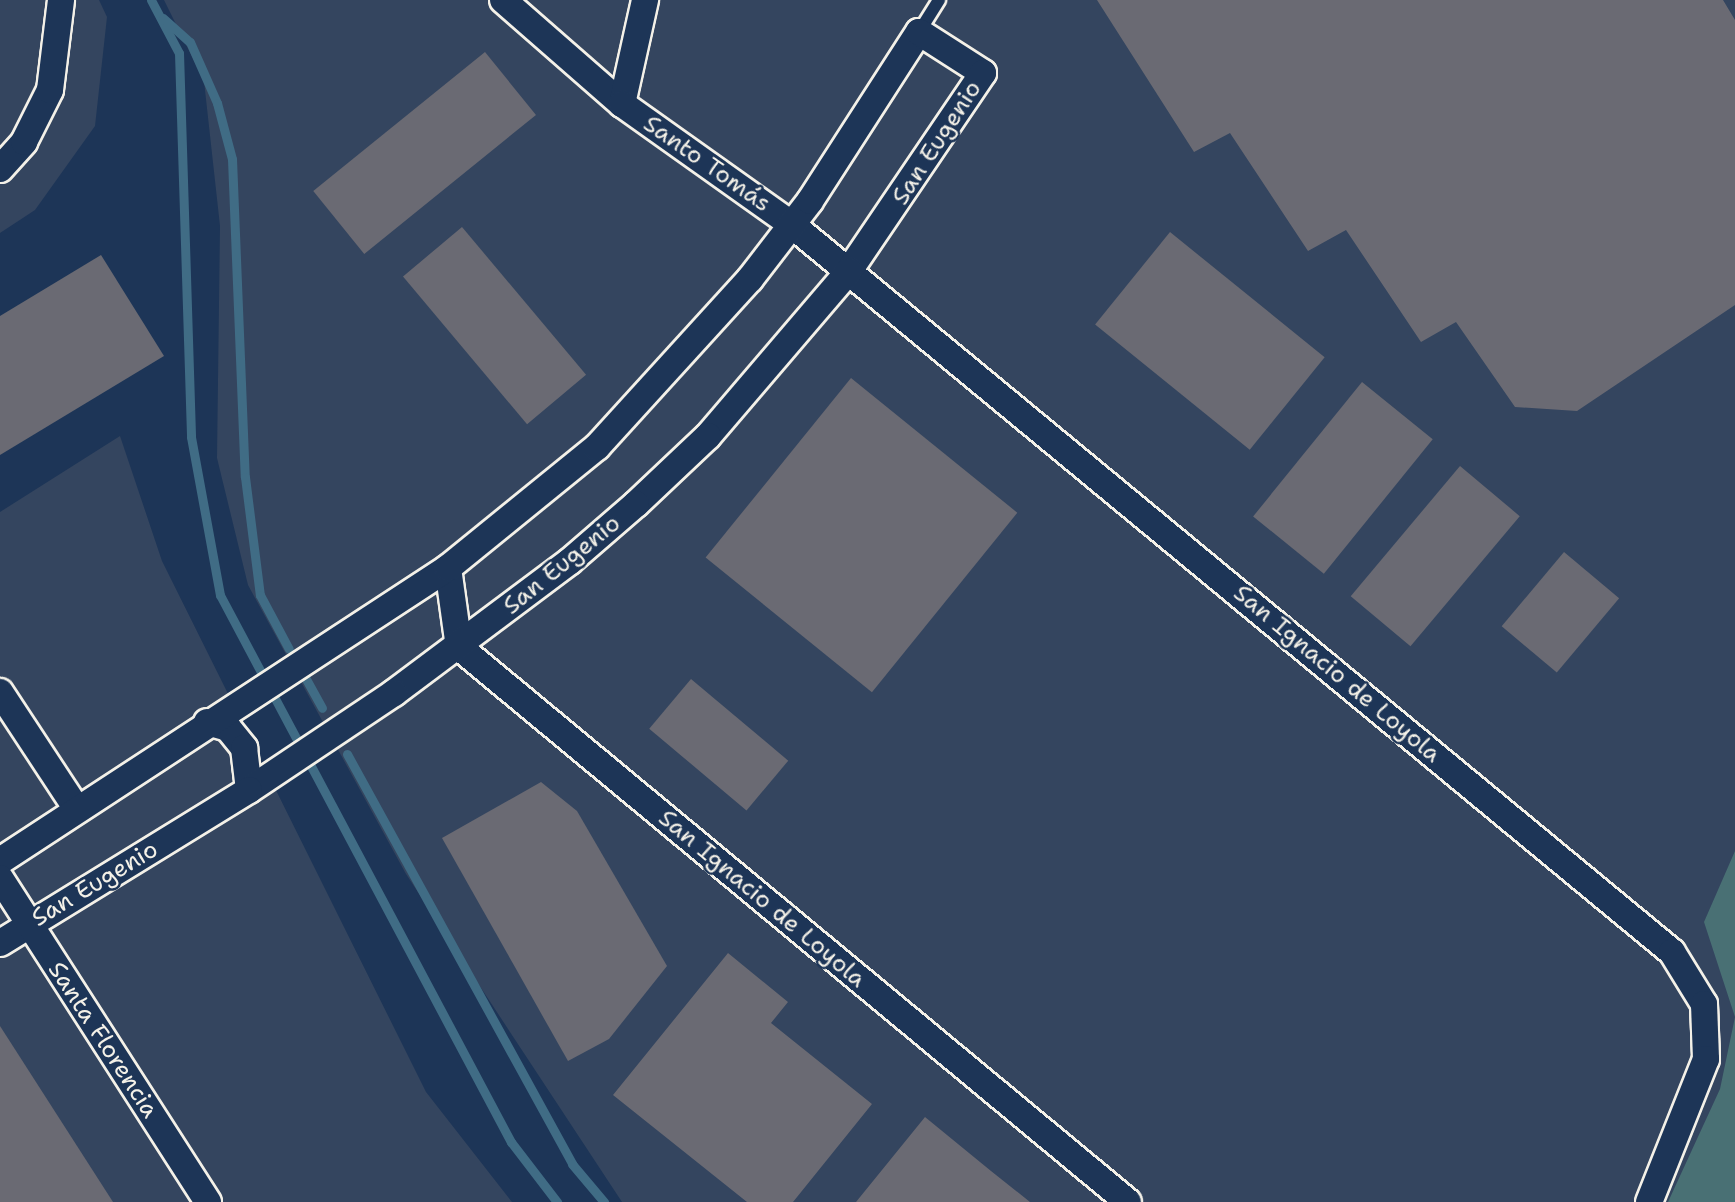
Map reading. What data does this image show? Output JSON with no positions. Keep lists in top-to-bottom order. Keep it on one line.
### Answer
{"streets":{"street":["San Eugenio","Santo Tomás","San Ignacio de Loyola","Santa Florencia"]},"crossings":[["San Eugenio","San Ignacio de Loyola"],["San Eugenio","Santa Florencia"],["Santo Tomás","San Ignacio de Loyola"]]}
